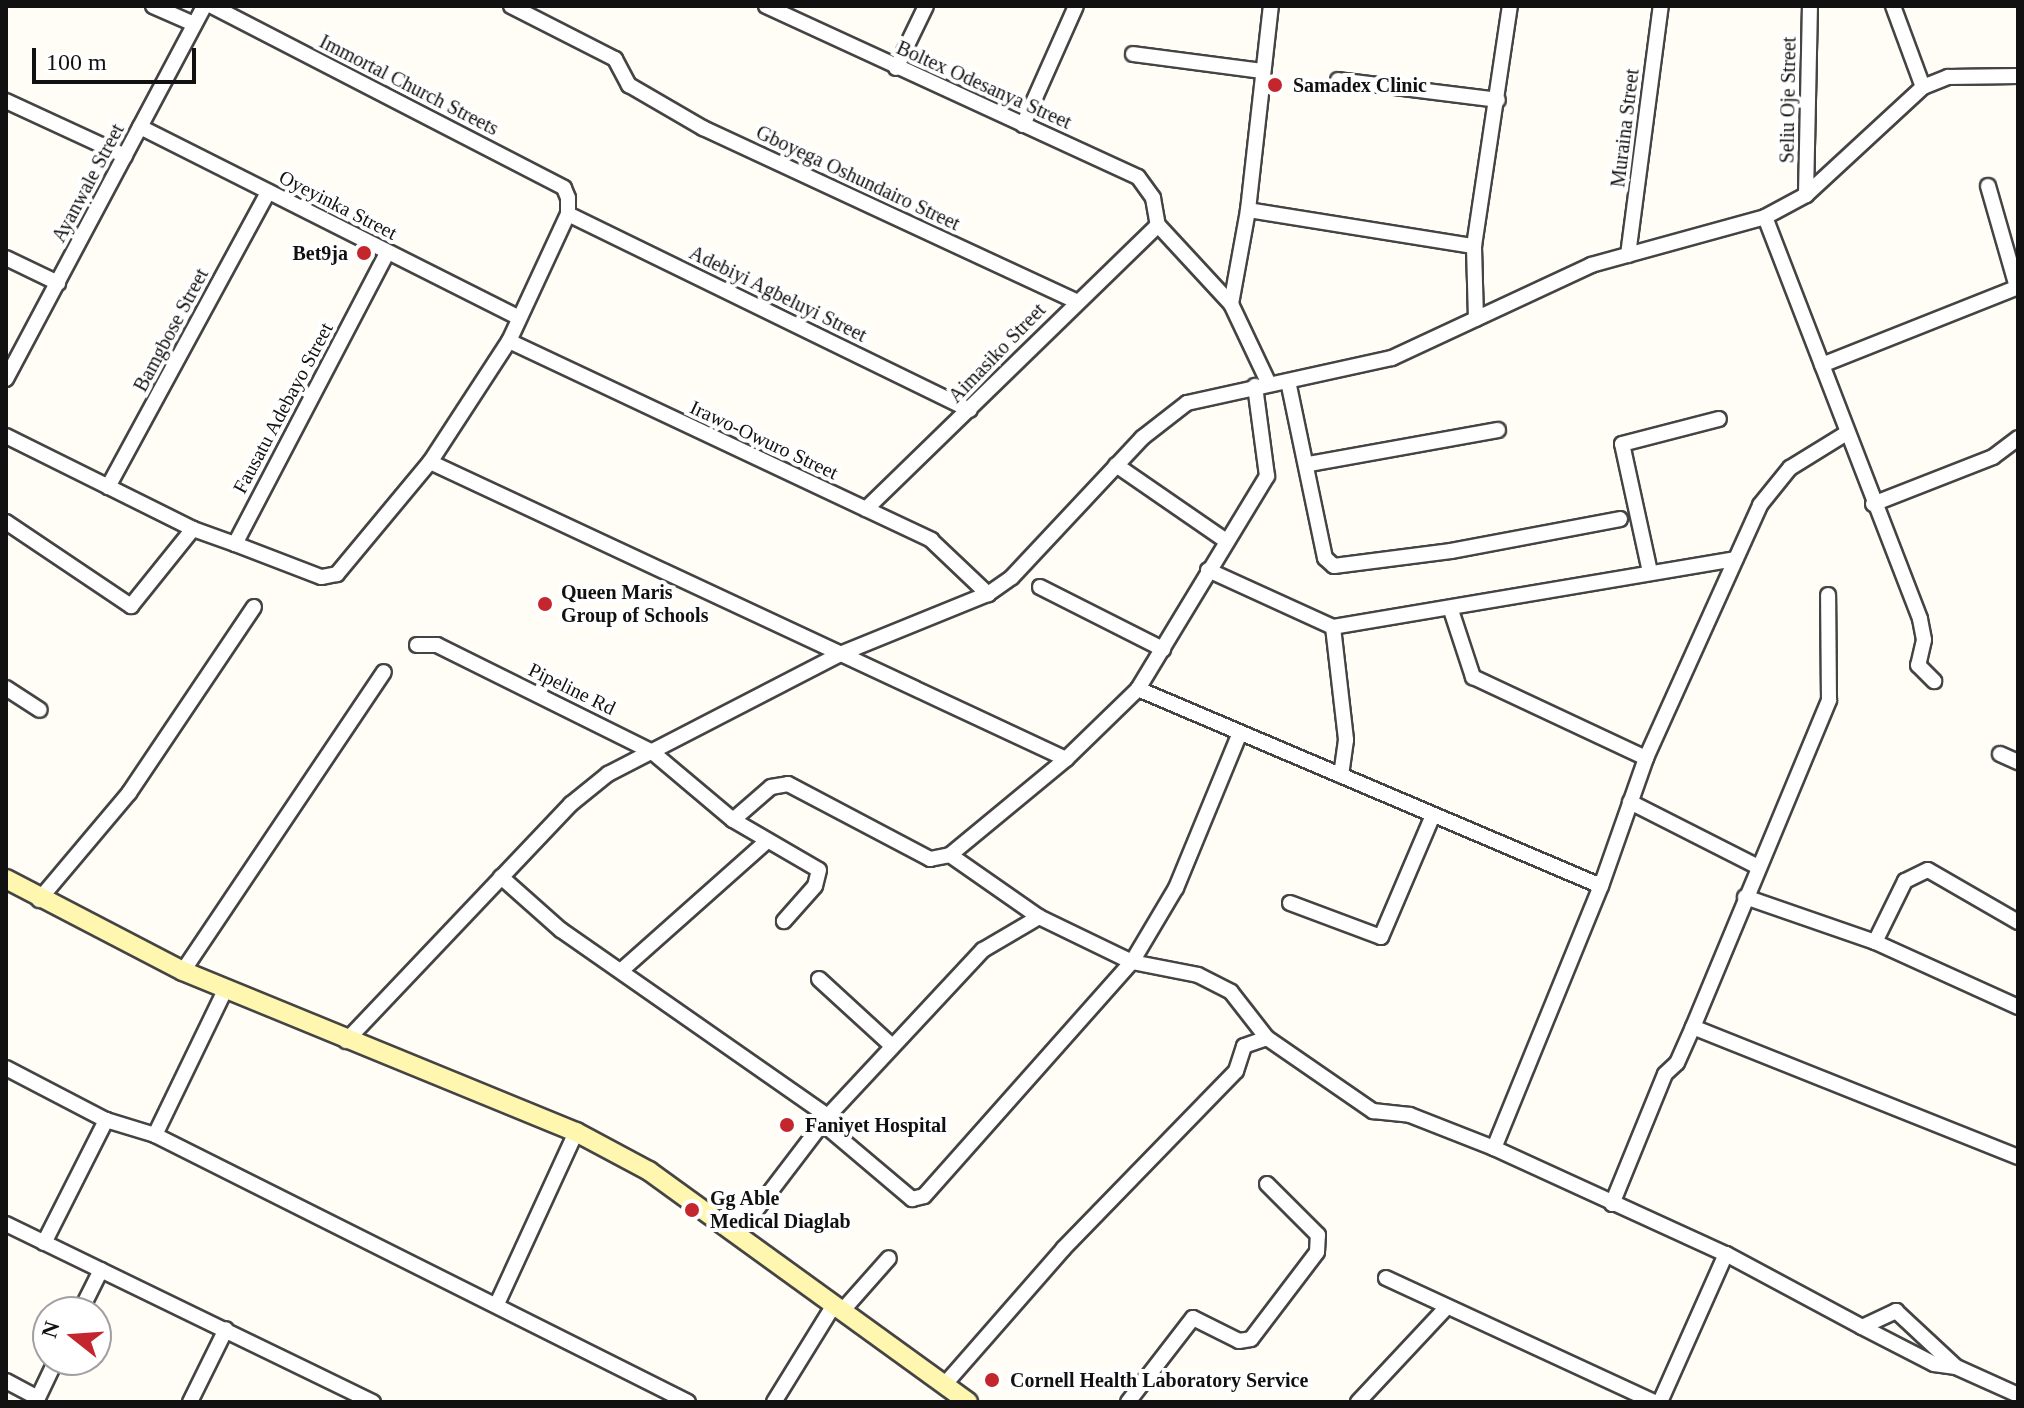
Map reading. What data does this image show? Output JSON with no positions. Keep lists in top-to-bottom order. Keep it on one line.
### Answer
{"streets":{"street":["Immortal Church Streets","Boltex Odesanya Street","Seliu Oje Street","Muraina Street","Gboyega Oshundairo Street","Ayanwale Street","Oyeyinka Street","Adebiyi Agbeluyi Street","Bamgbose Street","Aimasiko Street","Fausatu Adebayo Street","Irawo-Owuro Street","Pipeline Rd"]},"crossings":[["Immortal Church Streets","Adebiyi Agbeluyi Street"],["Boltex Odesanya Street","Aimasiko Street"],["Gboyega Oshundairo Street","Aimasiko Street"],["Ayanwale Street","Oyeyinka Street"],["Oyeyinka Street","Bamgbose Street"],["Oyeyinka Street","Fausatu Adebayo Street"],["Adebiyi Agbeluyi Street","Aimasiko Street"],["Aimasiko Street","Irawo-Owuro Street"]],"places":["Samadex Clinic","Bet9ja","Queen Maris Group of Schools","Faniyet Hospital","Gg Able Medical Diaglab","Cornell Health Laboratory Service"],"scale_bar":"100 m","north":"left"}
